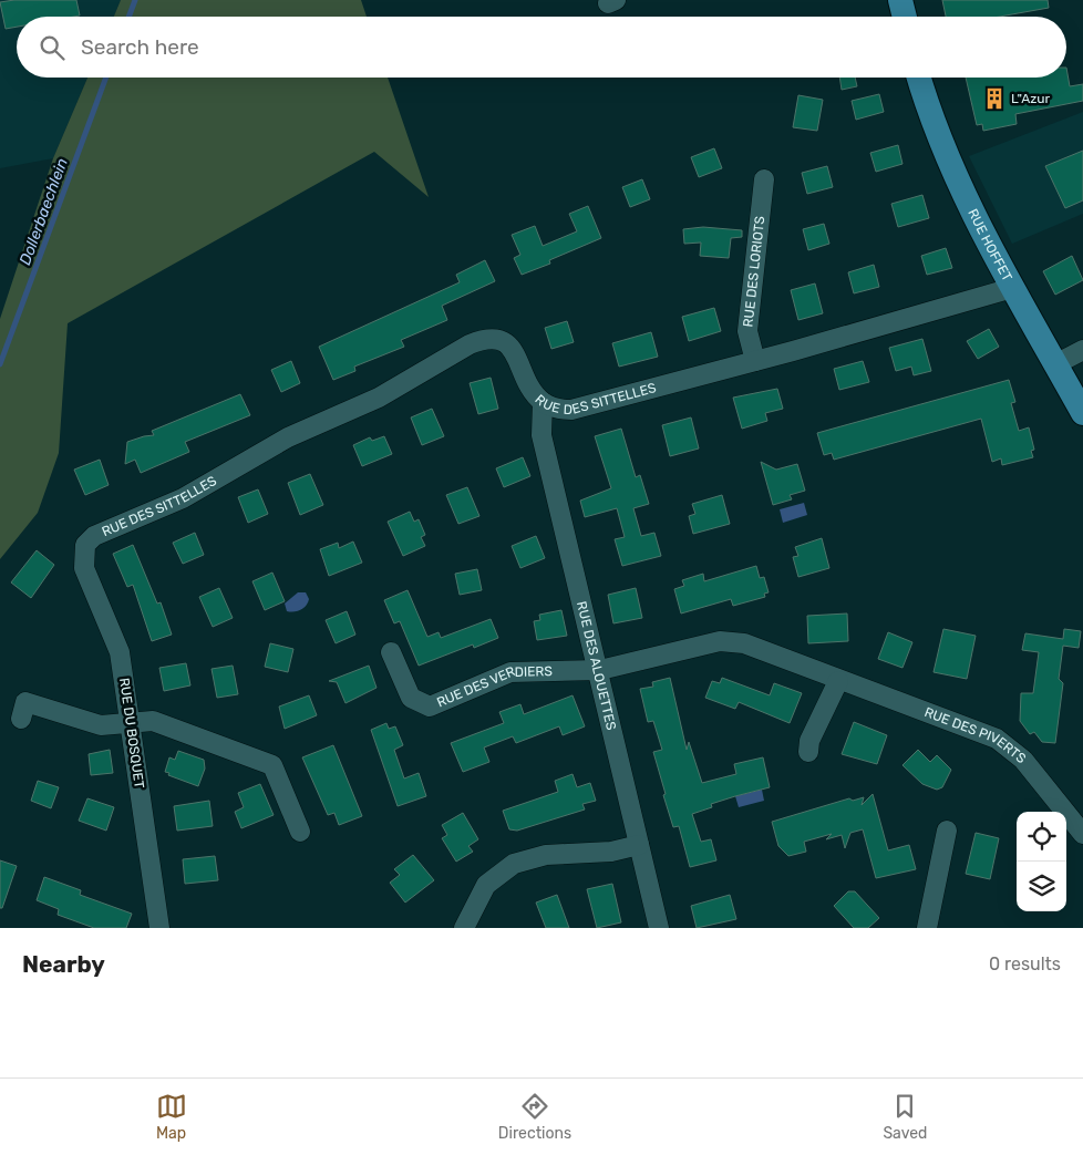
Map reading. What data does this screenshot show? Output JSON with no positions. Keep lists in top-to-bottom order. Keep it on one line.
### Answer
{"streets":{"main road":["RUE HOFFET"],"street":["RUE DES LORIOTS","RUE DES SITTELLES","RUE DES ALOUETTES","RUE DES VERDIERS","RUE DU BOSQUET","RUE DES PIVERTS"]},"crossings":[["RUE HOFFET","RUE DES SITTELLES"],["RUE DES LORIOTS","RUE DES SITTELLES"],["RUE DES SITTELLES","RUE DES ALOUETTES"],["RUE DES SITTELLES","RUE DU BOSQUET"],["RUE DES ALOUETTES","RUE DES VERDIERS"],["RUE DES ALOUETTES","RUE DES PIVERTS"],["RUE DES VERDIERS","RUE DES PIVERTS"]],"water":["Dollerbaechlein"],"places":{"building":["L\"Azur"]},"page":{"search":"Search here","heading":["Nearby","0 results"],"nav":["Map","Directions","Saved"]}}
